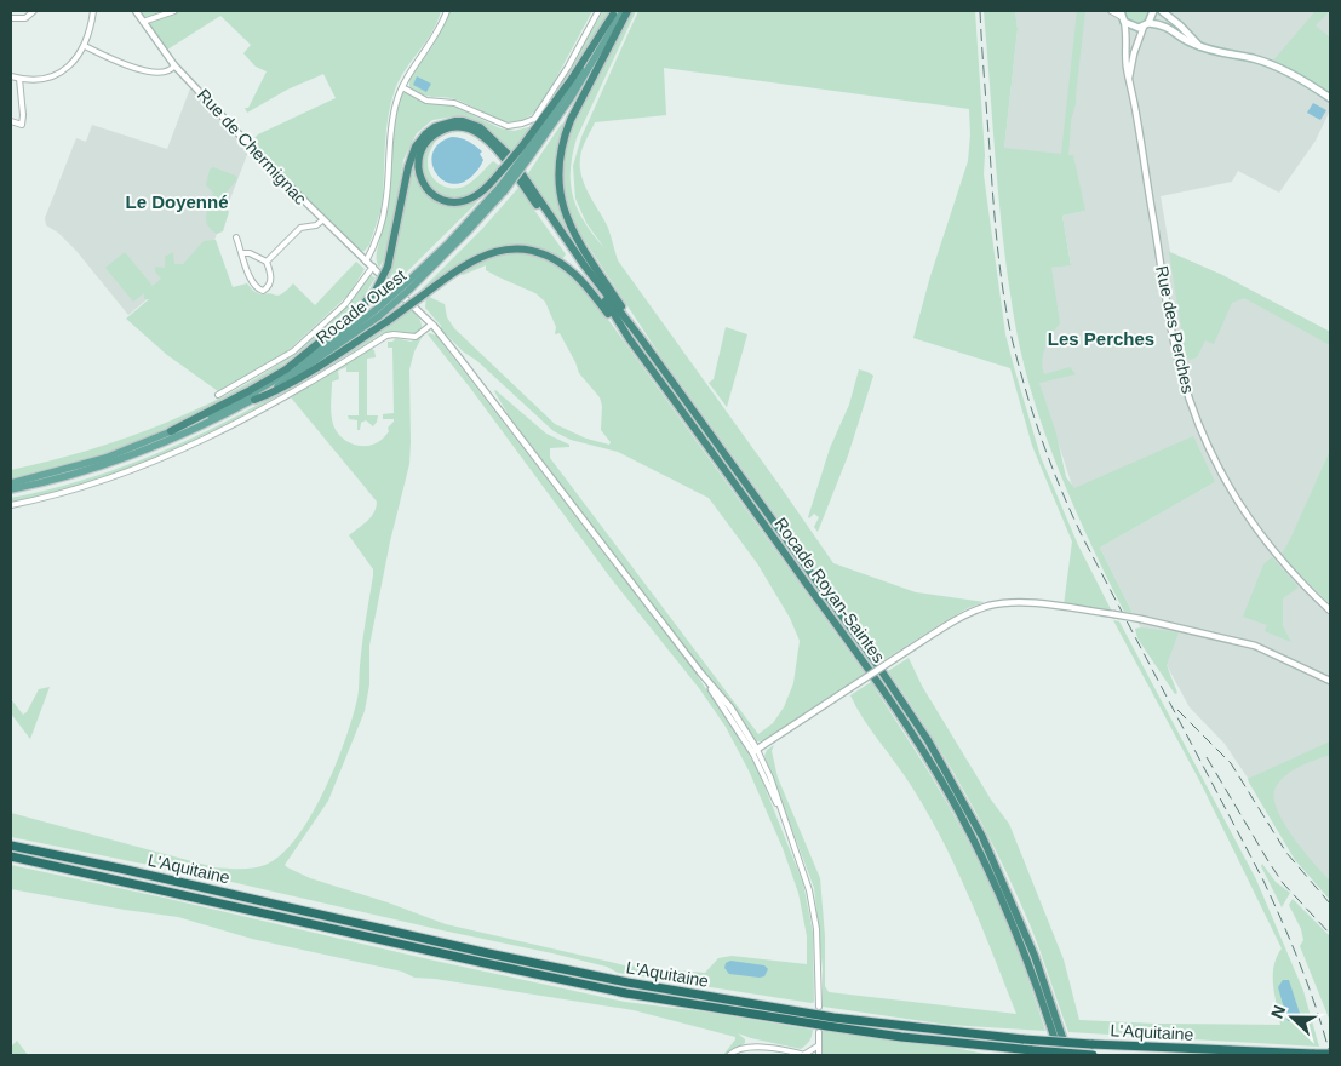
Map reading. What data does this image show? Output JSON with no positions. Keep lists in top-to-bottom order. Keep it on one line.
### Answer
{"streets":{"highway":["Rocade Royan-Saintes","L'Aquitaine"],"main road":["Rocade Ouest"],"street":["Rue de Chermignac","Rue des Perches"]},"crossings":[["Rocade Ouest","Rocade Royan-Saintes"]],"districts":["Le Doyenné","Les Perches"],"north":"left"}
